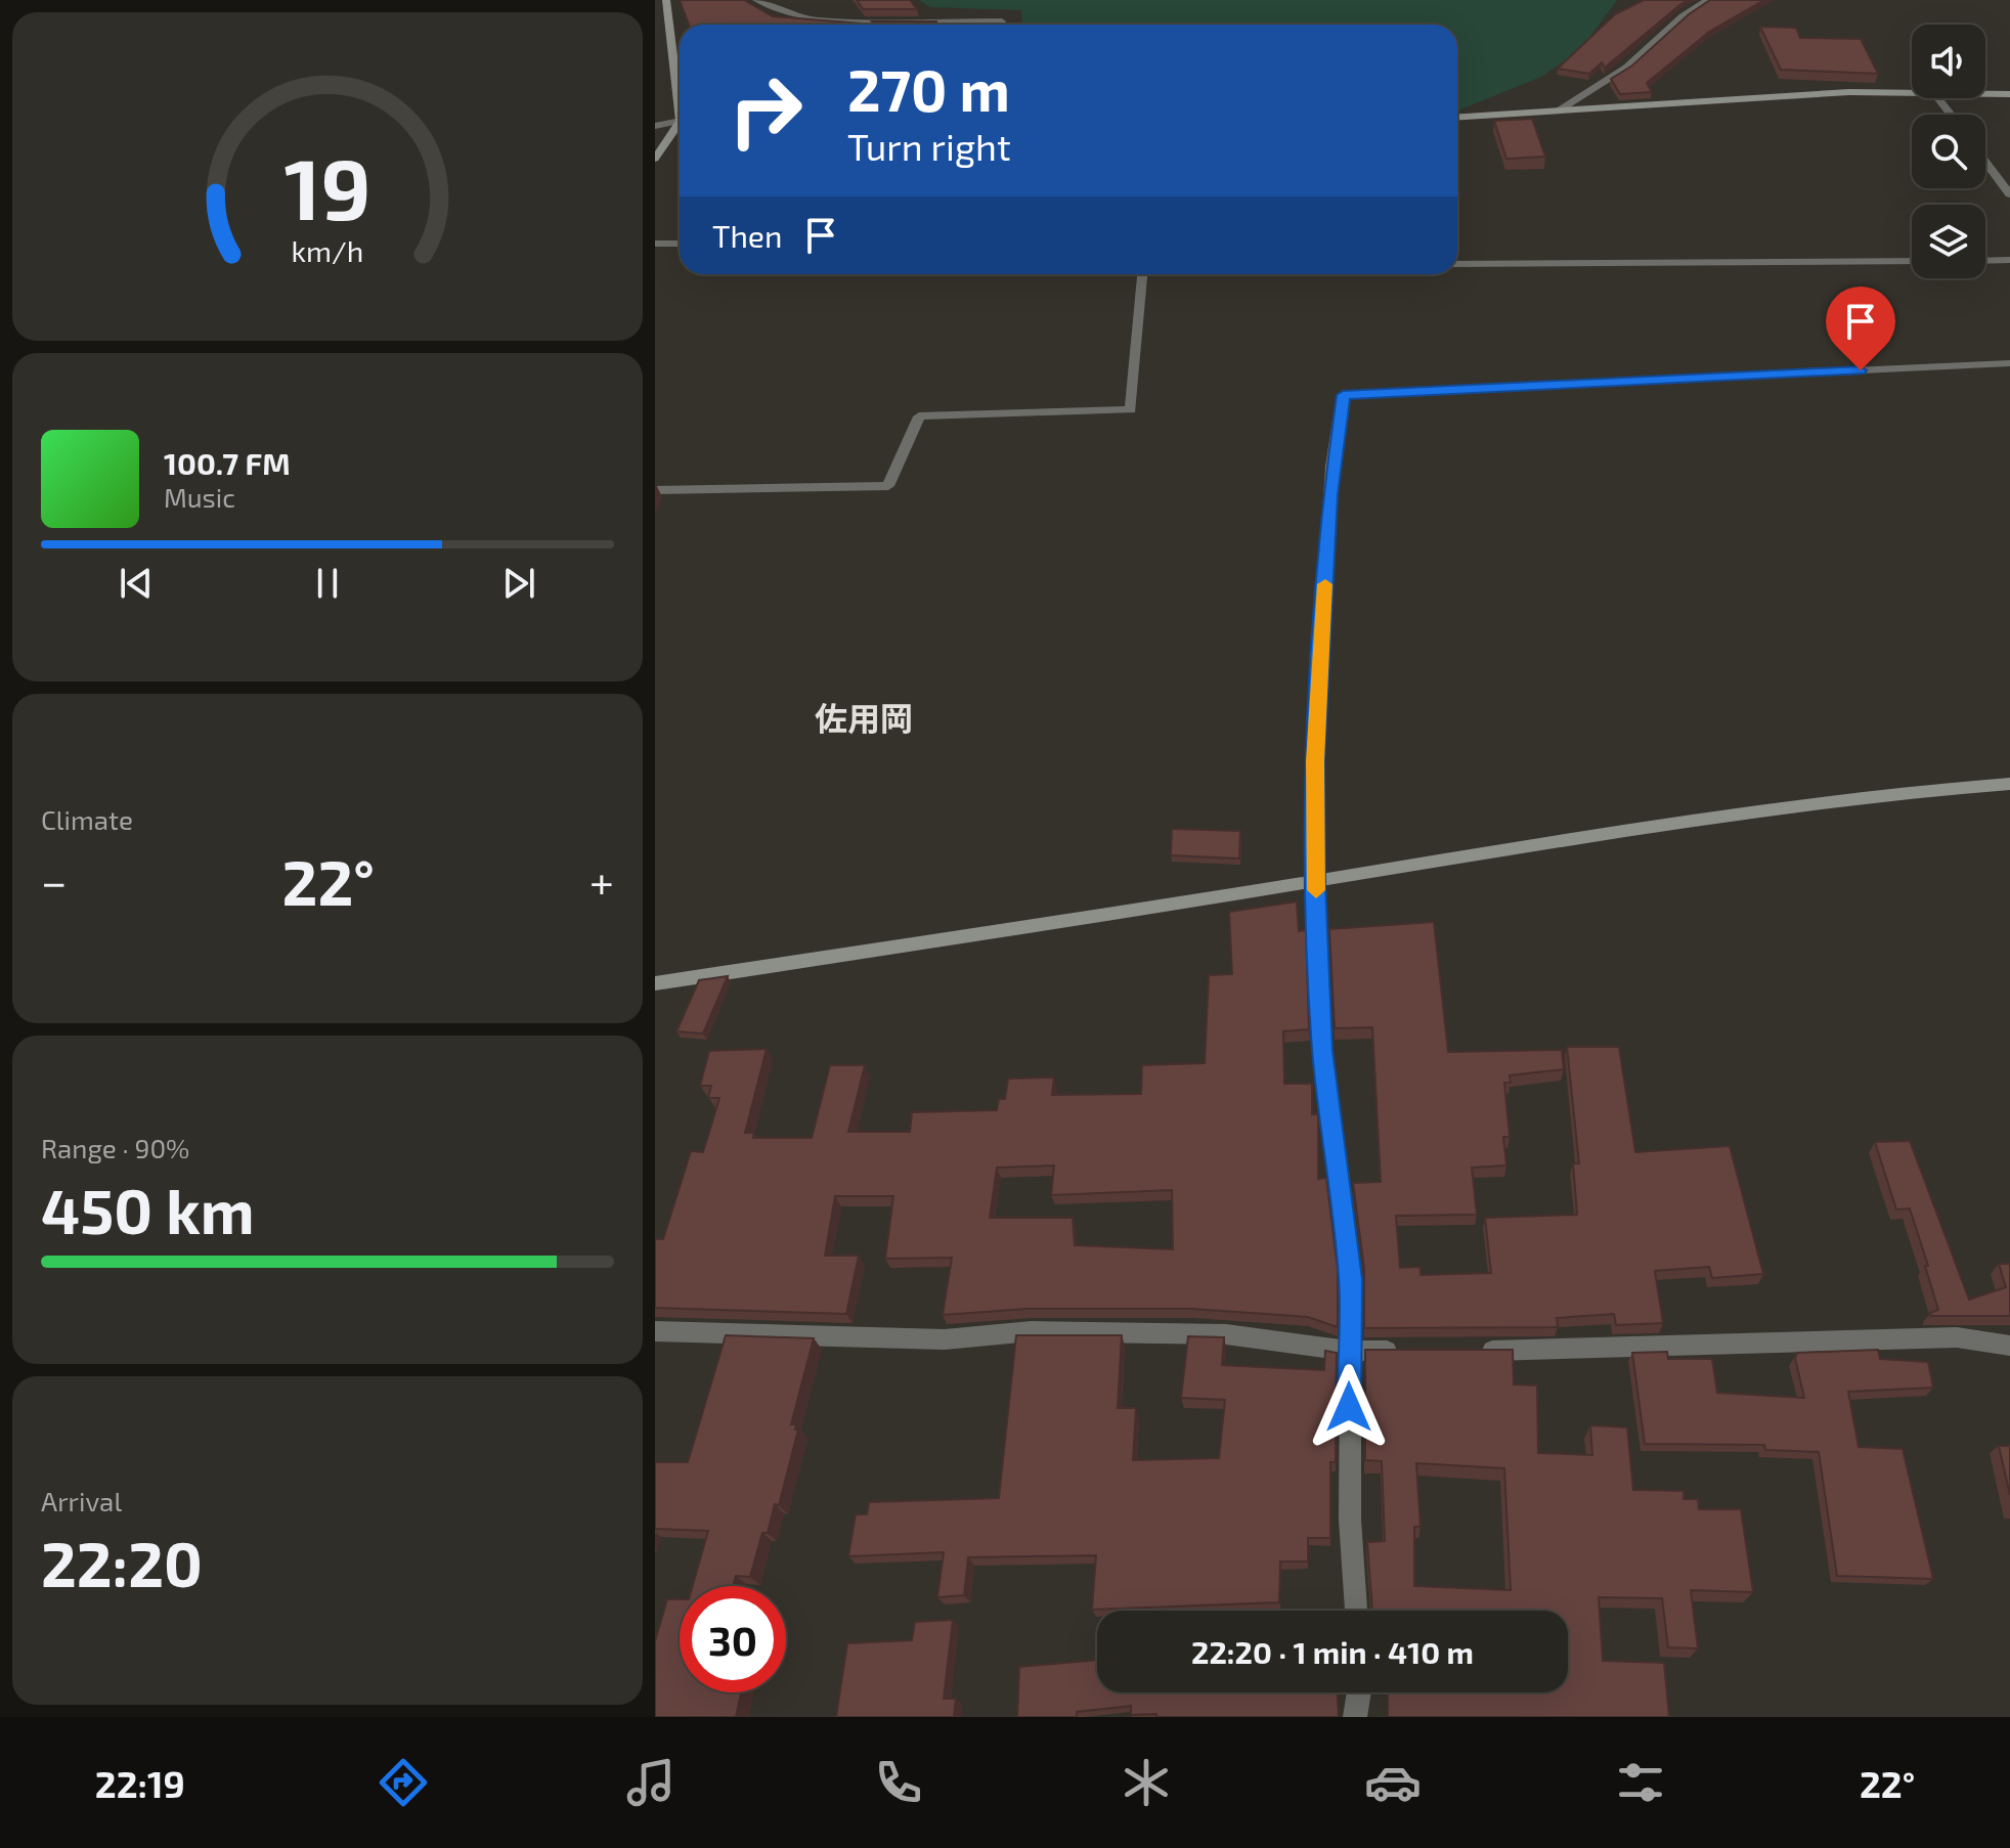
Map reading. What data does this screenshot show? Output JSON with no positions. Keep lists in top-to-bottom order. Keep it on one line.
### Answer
{"districts":["佐用岡"],"page":{"turn":["270 m","Turn right"],"then":"Then","song":["100.7 FM","Music"],"tile":["Climate",["Range · 90%","450 km"],["Arrival","22:20"]],"heat":["−","22°","+"],"limit":"30","trip":"22:20 · 1 min · 410 m","tabs":["22:19","22°"],"gauge":["19","km/h"]}}
